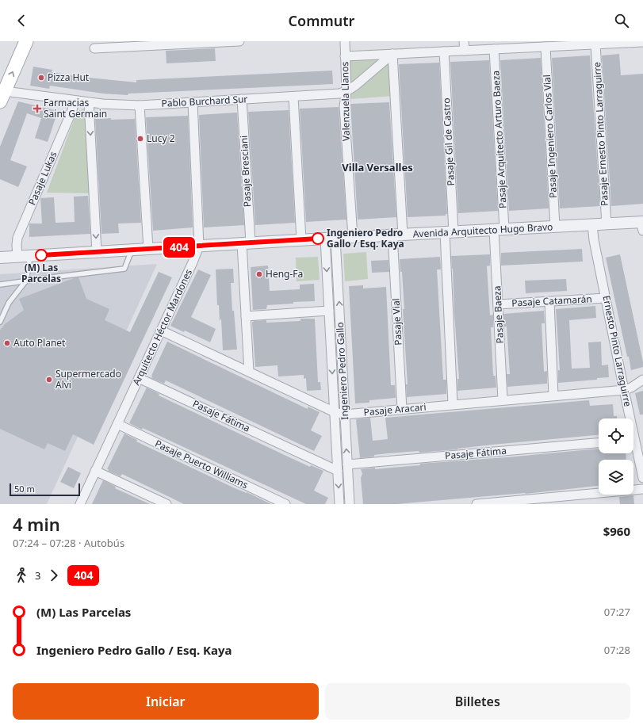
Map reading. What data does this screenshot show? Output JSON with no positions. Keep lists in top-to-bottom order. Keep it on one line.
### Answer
{"streets":{"street":["Pablo Burchard Sur","Valenzuela Llanos","Pasaje Ernesto Pinto Larraguirre","Pasaje Ingeniero Carlos Vial","Pasaje Arquitecto Arturo Baeza","Pasaje Gil de Castro","Pasaje Bresciani","Pasaje Lukas","Avenida Arquitecto Hugo Bravo","Pasaje Catamarán","Pasaje Baeza","Pasaje Vial","Arquitecto Héctor Mardones","Ernesto Pinto Larraguirre","Ingeniero Pedro Gallo","Pasaje Aracari","Pasaje Fátima","Pasaje Puerto Williams"]},"crossings":[["Pablo Burchard Sur","Valenzuela Llanos"],["Pablo Burchard Sur","Pasaje Bresciani"],["Pablo Burchard Sur","Pasaje Lukas"],["Pablo Burchard Sur","Pasaje Vial"],["Pablo Burchard Sur","Arquitecto Héctor Mardones"],["Valenzuela Llanos","Avenida Arquitecto Hugo Bravo"],["Pasaje Ernesto Pinto Larraguirre","Avenida Arquitecto Hugo Bravo"],["Pasaje Ingeniero Carlos Vial","Avenida Arquitecto Hugo Bravo"],["Pasaje Arquitecto Arturo Baeza","Avenida Arquitecto Hugo Bravo"],["Pasaje Arquitecto Arturo Baeza","Pasaje Baeza"],["Pasaje Gil de Castro","Avenida Arquitecto Hugo Bravo"],["Pasaje Gil de Castro","Pasaje Aracari"],["Pasaje Bresciani","Avenida Arquitecto Hugo Bravo"],["Pasaje Bresciani","Pasaje Aracari"],["Pasaje Lukas","Avenida Arquitecto Hugo Bravo"],["Avenida Arquitecto Hugo Bravo","Pasaje Baeza"],["Avenida Arquitecto Hugo Bravo","Pasaje Vial"],["Avenida Arquitecto Hugo Bravo","Arquitecto Héctor Mardones"],["Avenida Arquitecto Hugo Bravo","Ernesto Pinto Larraguirre"],["Avenida Arquitecto Hugo Bravo","Ingeniero Pedro Gallo"],["Pasaje Catamarán","Pasaje Baeza"],["Pasaje Catamarán","Ernesto Pinto Larraguirre"],["Pasaje Baeza","Pasaje Aracari"],["Pasaje Vial","Pasaje Aracari"],["Arquitecto Héctor Mardones","Pasaje Aracari"],["Arquitecto Héctor Mardones","Pasaje Fátima"],["Arquitecto Héctor Mardones","Pasaje Puerto Williams"],["Ernesto Pinto Larraguirre","Pasaje Aracari"],["Ingeniero Pedro Gallo","Pasaje Aracari"],["Ingeniero Pedro Gallo","Pasaje Fátima"]],"districts":["Villa Versalles"],"places":{"other":["Pizza Hut","Lucy 2","Ingeniero Pedro Gallo / Esq. Kaya","(M) Las Parcelas","Heng-Fa","Auto Planet","Supermercado Alvi"],"health":["Farmacias Saint Germain"]},"lines":["bus line 404"],"scale_bar":"50 m","page":{"header":"Commutr","on_map":"404","scale":"50 m","heading":["4 min","07:24 – 07:28 · Autobús","$960"],"legs":["3","404"],"list":[{"name":"(M) Las Parcelas","value":"07:27"},{"name":"Ingeniero Pedro Gallo / Esq. Kaya","value":"07:28"}],"buttons":["Iniciar","Billetes"]}}
